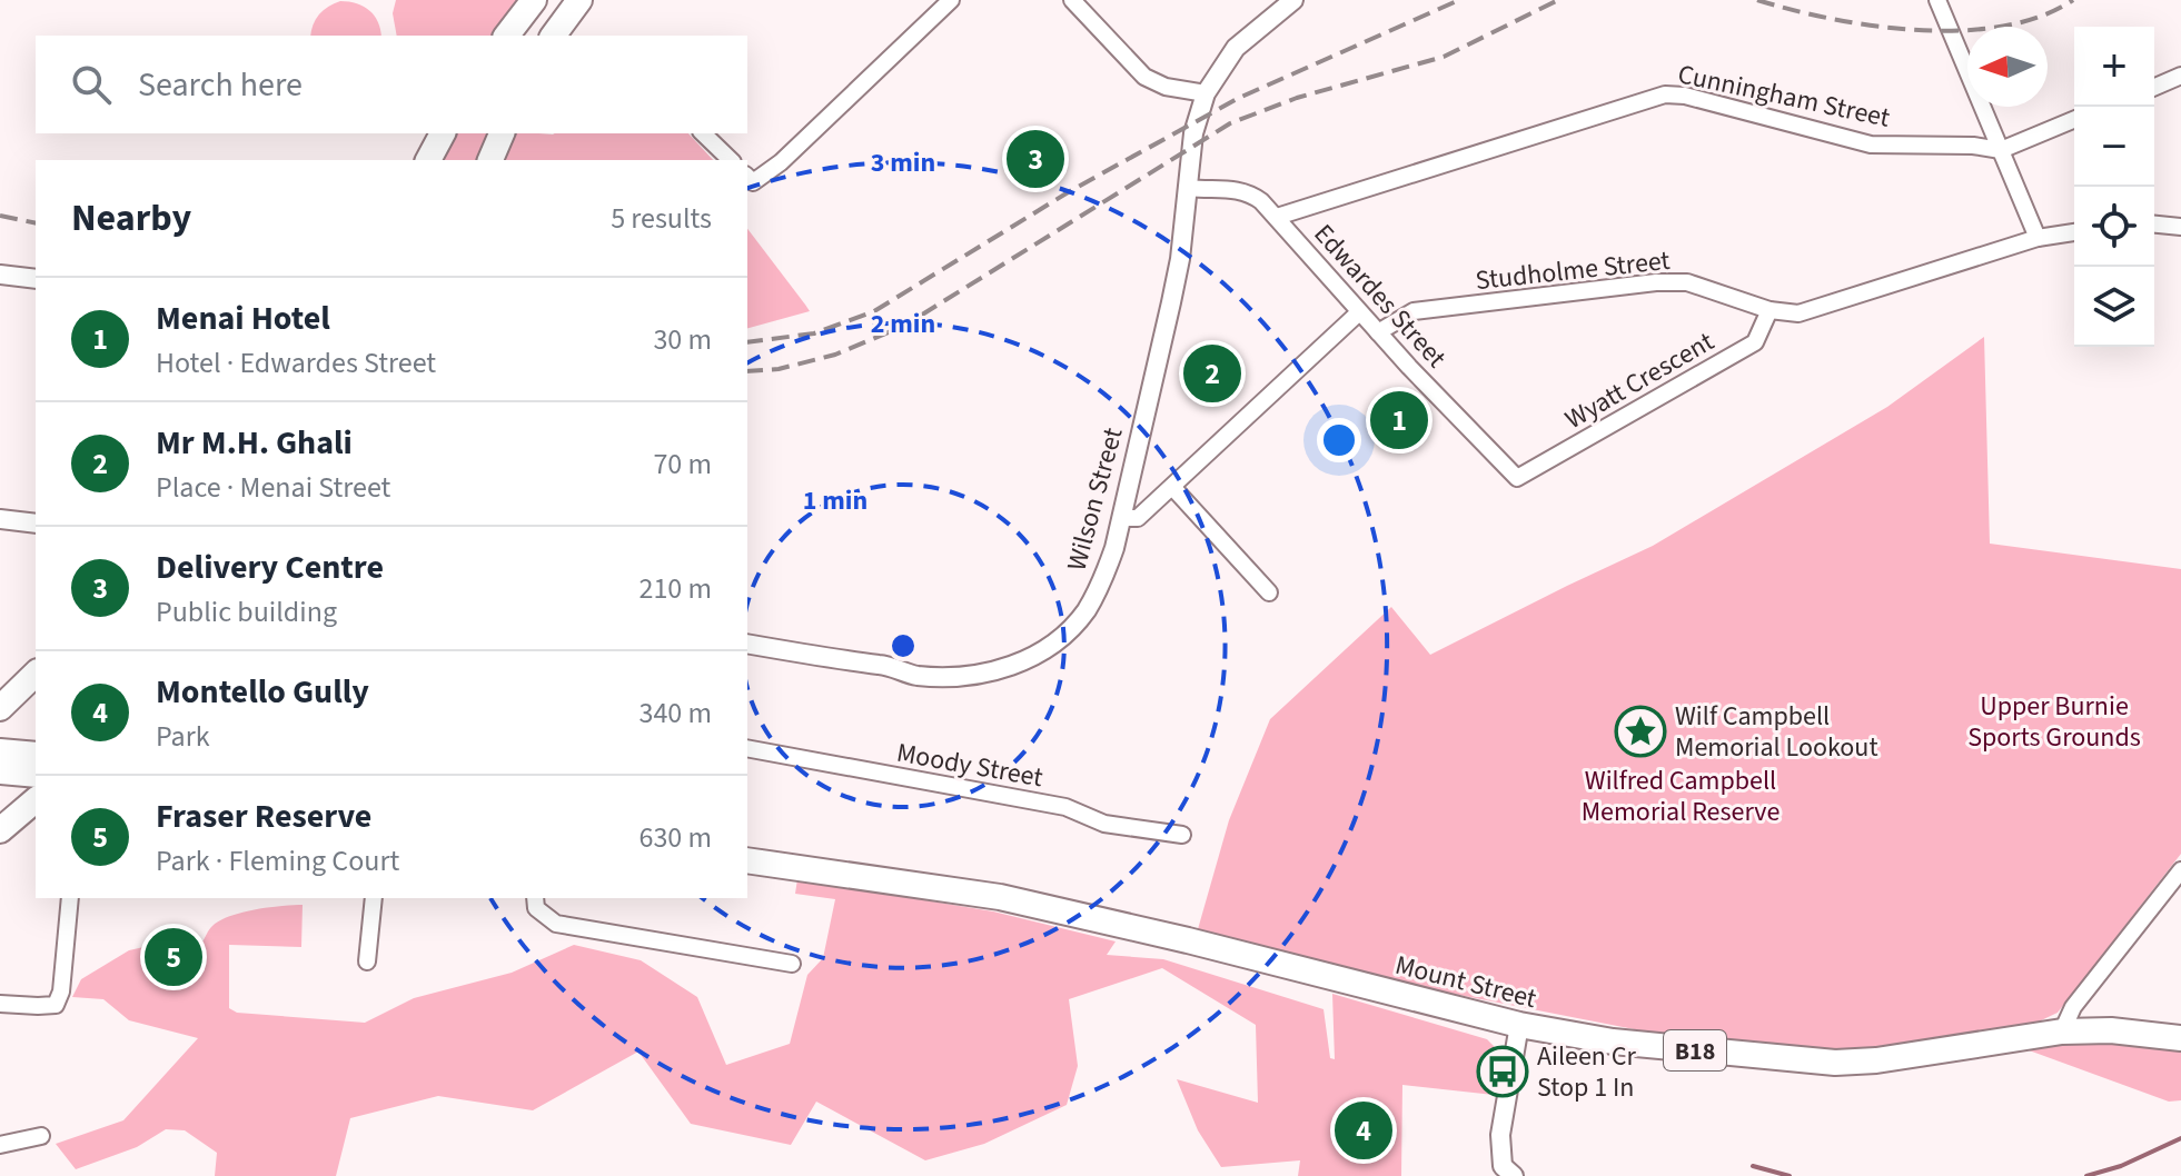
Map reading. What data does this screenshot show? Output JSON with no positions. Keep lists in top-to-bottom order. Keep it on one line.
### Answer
{"streets":{"highway":["Mount Street","B18"],"street":["Cunningham Street","Studholme Street","Edwardes Street","Wyatt Crescent","Wilson Street","Moody Street"]},"crossings":[["Cunningham Street","Edwardes Street"],["Studholme Street","Edwardes Street"],["Studholme Street","Wyatt Crescent"],["Edwardes Street","Wyatt Crescent"],["Edwardes Street","Wilson Street"]],"parks":["Upper Burnie Sports Grounds","Wilfred Campbell Memorial Reserve"],"places":{"place":["Wilf Campbell Memorial Lookout"],"bus stop":["Aileen Cr Stop 1 In"]},"north":"left","page":{"map_buttons":["+","−"],"search":"Search here","pins":["3","2","1","5","4"],"heading":["Nearby","5 results"],"list":[{"mark":"1","name":"Menai Hotel","note":"Hotel · Edwardes Street","value":"30 m"},{"mark":"2","name":"Mr M.H. Ghali","note":"Place · Menai Street","value":"70 m"},{"mark":"3","name":"Delivery Centre","note":"Public building","value":"210 m"},{"mark":"4","name":"Montello Gully","note":"Park","value":"340 m"},{"mark":"5","name":"Fraser Reserve","note":"Park · Fleming Court","value":"630 m"}]},"rings":["3 min","2 min","1 min"]}
